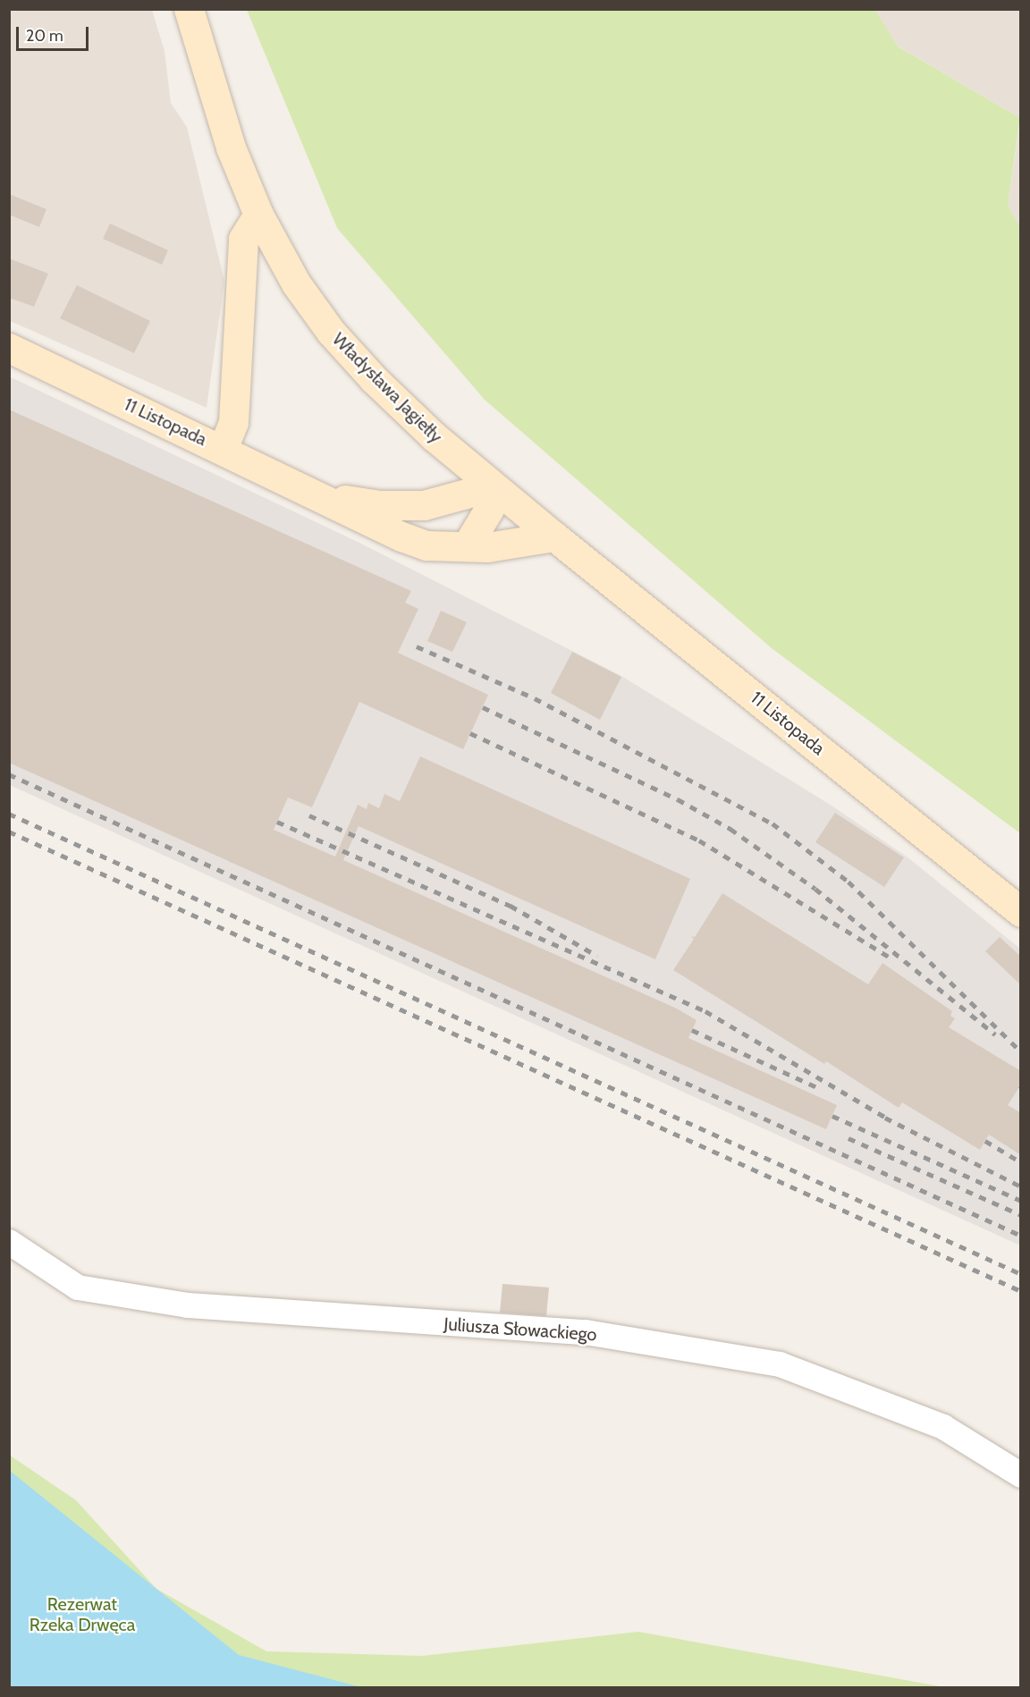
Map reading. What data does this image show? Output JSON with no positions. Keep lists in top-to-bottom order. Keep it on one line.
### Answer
{"streets":{"main road":["Władysława Jagiełły","11 Listopada"],"street":["Juliusza Słowackiego"]},"crossings":[["Władysława Jagiełły","11 Listopada"]],"parks":["Rezerwat Rzeka Drwęca"],"scale_bar":"20 m"}
